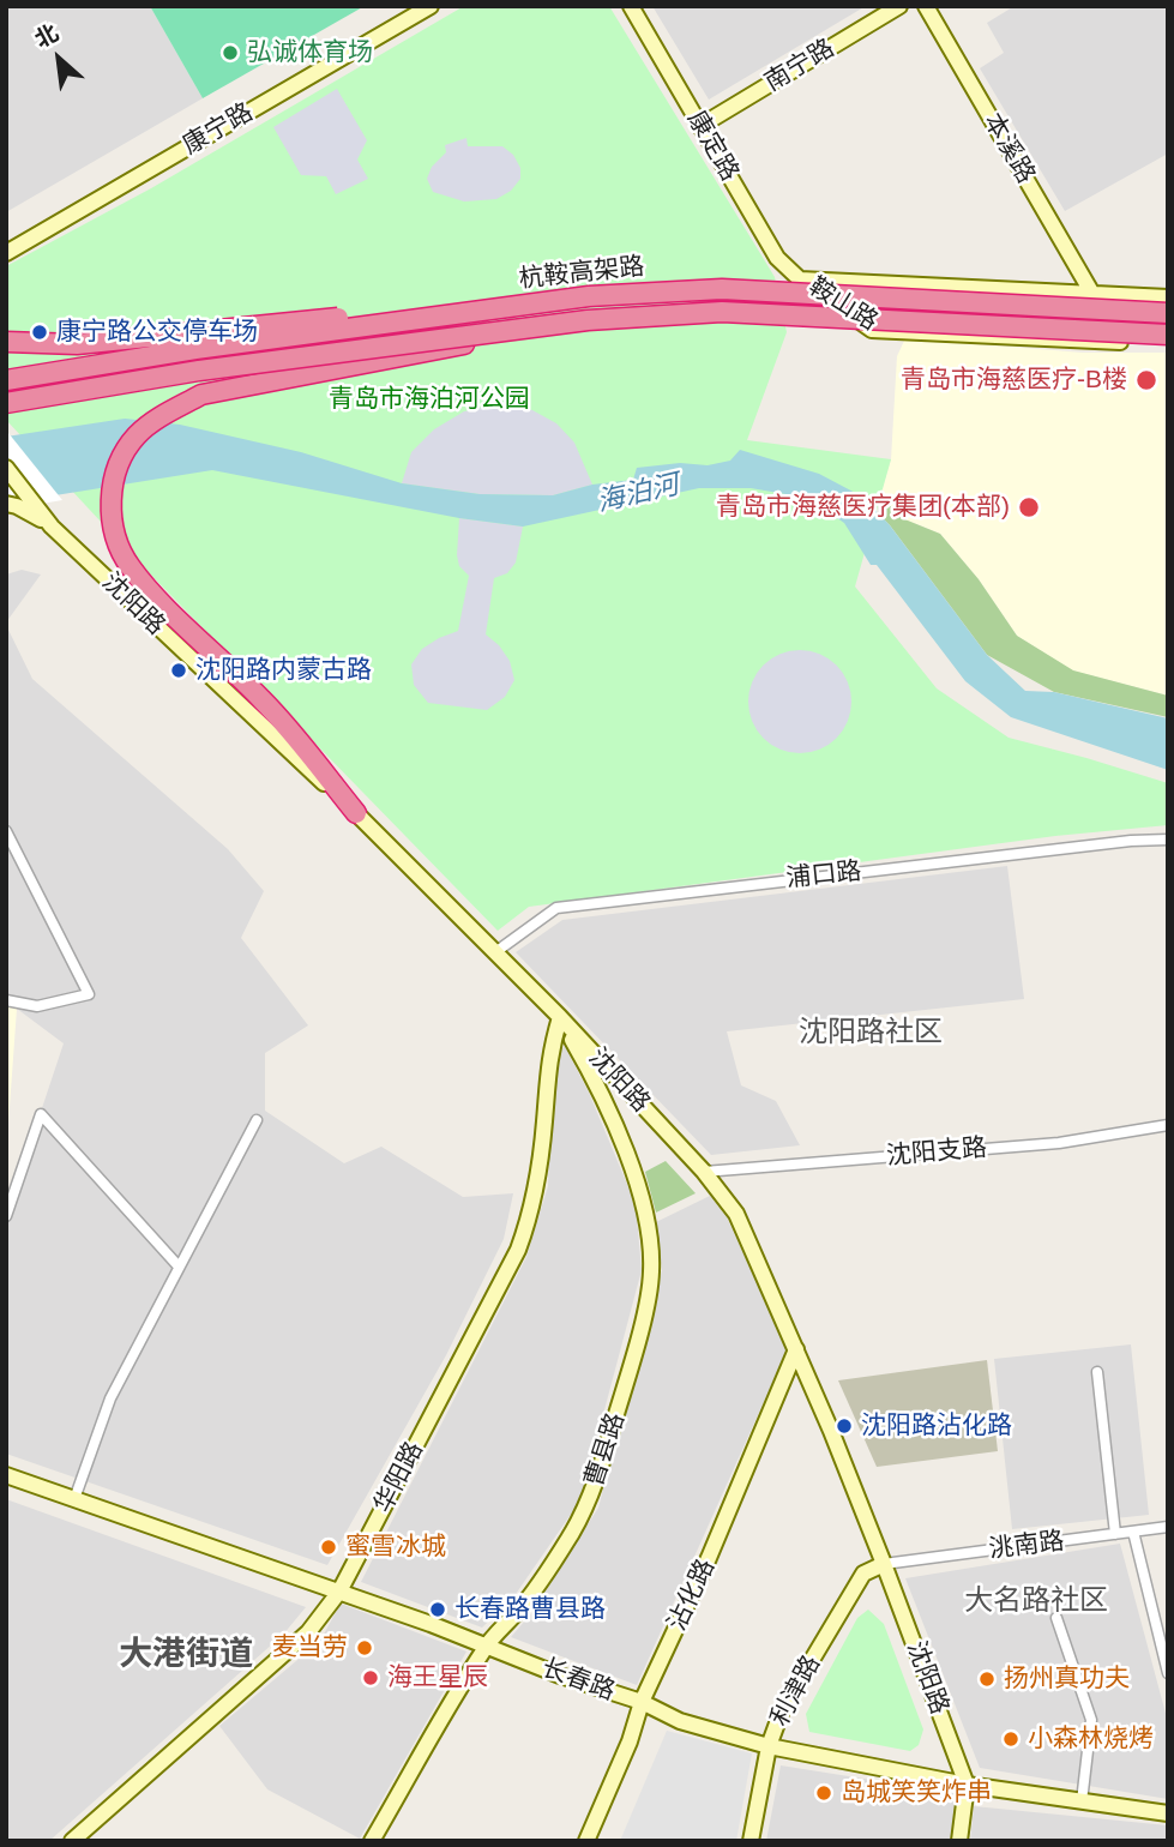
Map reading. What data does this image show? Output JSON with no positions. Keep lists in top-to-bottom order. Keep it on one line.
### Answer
{"streets":{"highway":["杭鞍高架路"],"street":["南宁路","康宁路","康定路","本溪路","鞍山路","沈阳路","浦口路","沈阳支路","曹县路","华阳路","洮南路","沾化路","长春路","利津路"]},"crossings":[["南宁路","康定路"],["康定路","鞍山路"],["本溪路","鞍山路"],["沈阳路","浦口路"],["沈阳路","沈阳支路"],["沈阳路","曹县路"],["沈阳路","华阳路"],["沈阳路","洮南路"],["沈阳路","沾化路"],["沈阳路","长春路"],["沈阳路","利津路"],["曹县路","华阳路"],["曹县路","长春路"],["华阳路","长春路"],["洮南路","利津路"],["沾化路","长春路"],["长春路","利津路"]],"districts":["沈阳路社区","大名路社区","大港街道"],"water":["海泊河"],"parks":["青岛市海泊河公园"],"places":["弘诚体育场","康宁路公交停车场","青岛市海慈医疗-B楼","青岛市海慈医疗集团(本部)","沈阳路内蒙古路","沈阳路沾化路","蜜雪冰城","长春路曹县路","麦当劳","海王星辰","扬州真功夫","小森林烧烤","岛城笑笑炸串"],"north":"top left"}
